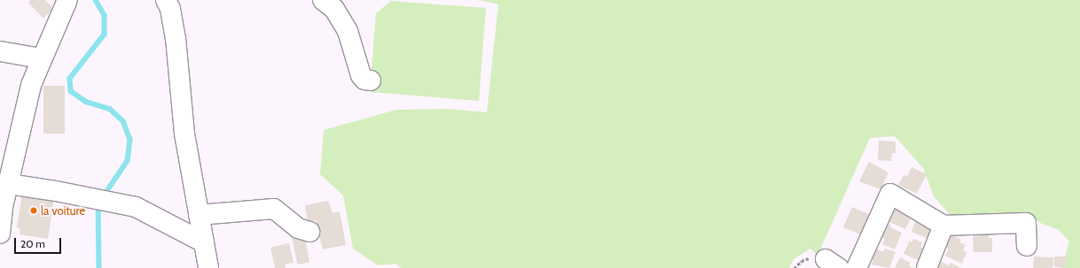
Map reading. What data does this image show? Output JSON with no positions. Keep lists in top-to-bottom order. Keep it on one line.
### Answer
{"places":["la voiture"],"scale_bar":"20 m"}
